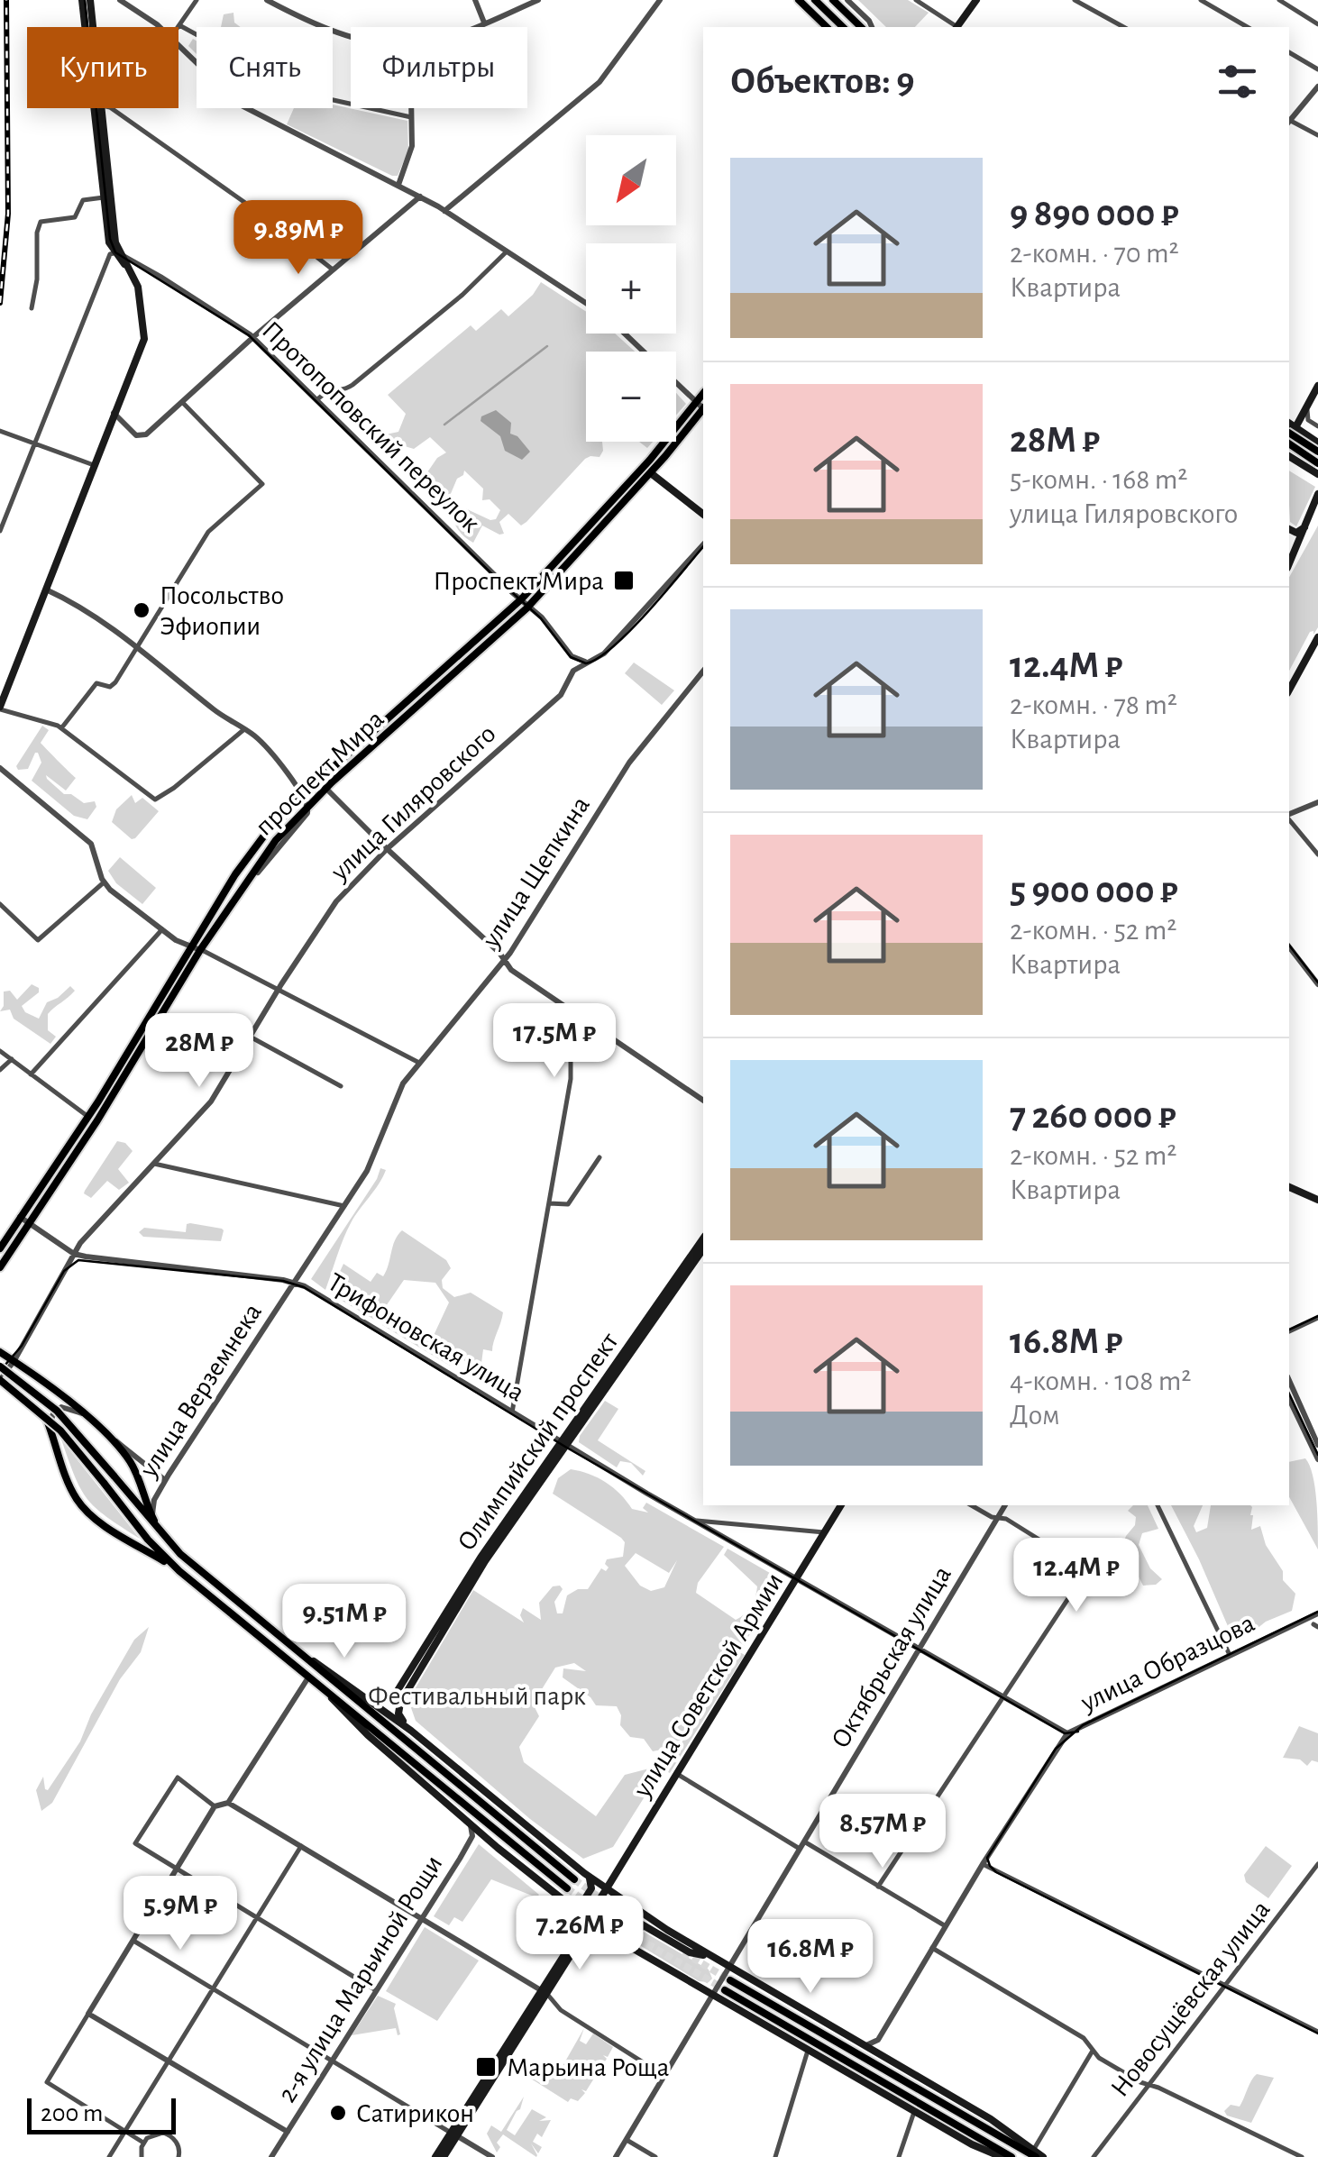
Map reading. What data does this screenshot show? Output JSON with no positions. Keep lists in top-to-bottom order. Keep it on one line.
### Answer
{"streets":{"main road":["проспект Мира","Олимпийский проспект","улица Советской Армии"],"street":["Протопоповский переулок","улица Гиляровского","улица Щепкина","Трифоновская улица","улица Верземнека","Октябрьская улица","улица Образцова","2-я улица Марьиной Рощи","Новосущёвская улица"]},"crossings":[["Протопоповский переулок","проспект Мира"],["проспект Мира","Трифоновская улица"],["улица Гиляровского","Трифоновская улица"],["улица Щепкина","Трифоновская улица"],["улица Щепкина","улица Верземнека"],["Трифоновская улица","улица Верземнека"],["Трифоновская улица","Олимпийский проспект"],["Трифоновская улица","Октябрьская улица"],["Трифоновская улица","улица Образцова"],["Трифоновская улица","улица Советской Армии"]],"parks":["Фестивальный парк"],"places":{"transit":["Проспект Мира","Марьина Роща"],"other":["Посольство Эфиопии","Сатирикон"]},"scale_bar":"200 m","north":"bottom left","page":{"chip":["Купить","Снять","Фильтры"],"heading":"Объектов: 9","map_buttons":["+","−"],"list":[{"name":"9 890 000 ₽","note":"2-комн. · 70 m² · Квартира"},{"name":"28M ₽","note":"5-комн. · 168 m² · улица Гиляровского"},{"name":"12.4M ₽","note":"2-комн. · 78 m² · Квартира"},{"name":"5 900 000 ₽","note":"2-комн. · 52 m² · Квартира"},{"name":"7 260 000 ₽","note":"2-комн. · 52 m² · Квартира"},{"name":"16.8M ₽","note":"4-комн. · 108 m² · Дом"}],"price":["9.89M ₽","17.5M ₽","28M ₽","12.4M ₽","9.51M ₽","8.57M ₽","5.9M ₽","7.26M ₽","16.8M ₽"],"scale":"200 m"}}
